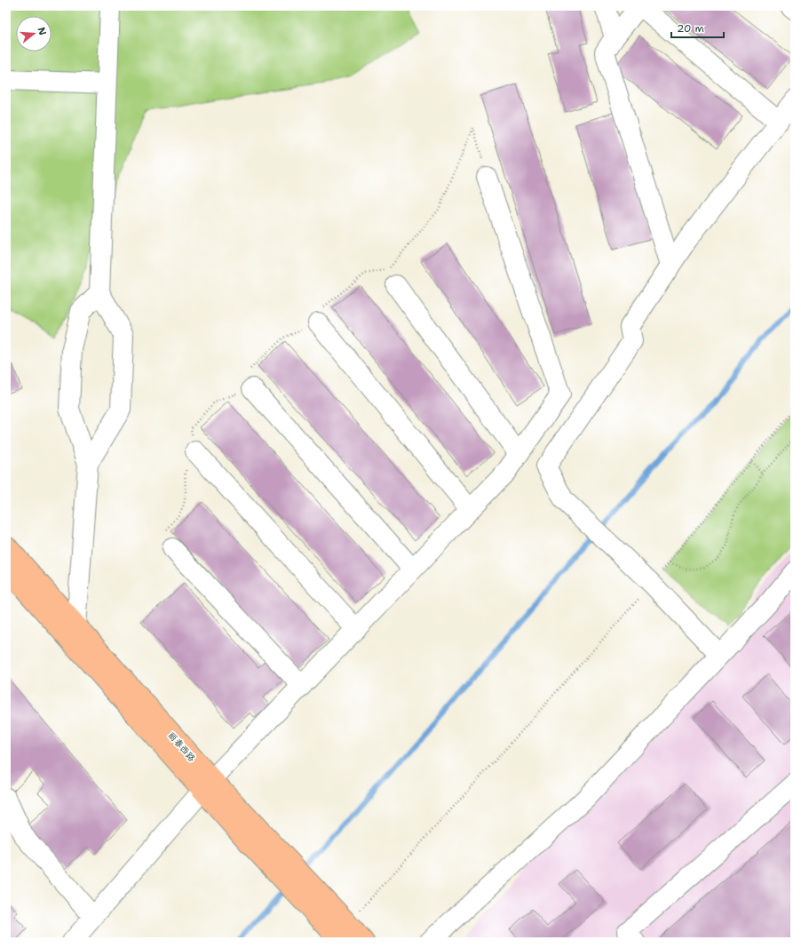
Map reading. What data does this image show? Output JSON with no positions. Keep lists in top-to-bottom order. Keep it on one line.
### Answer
{"streets":{"main road":["丽春西路"]},"scale_bar":"20 m","north":"right"}
